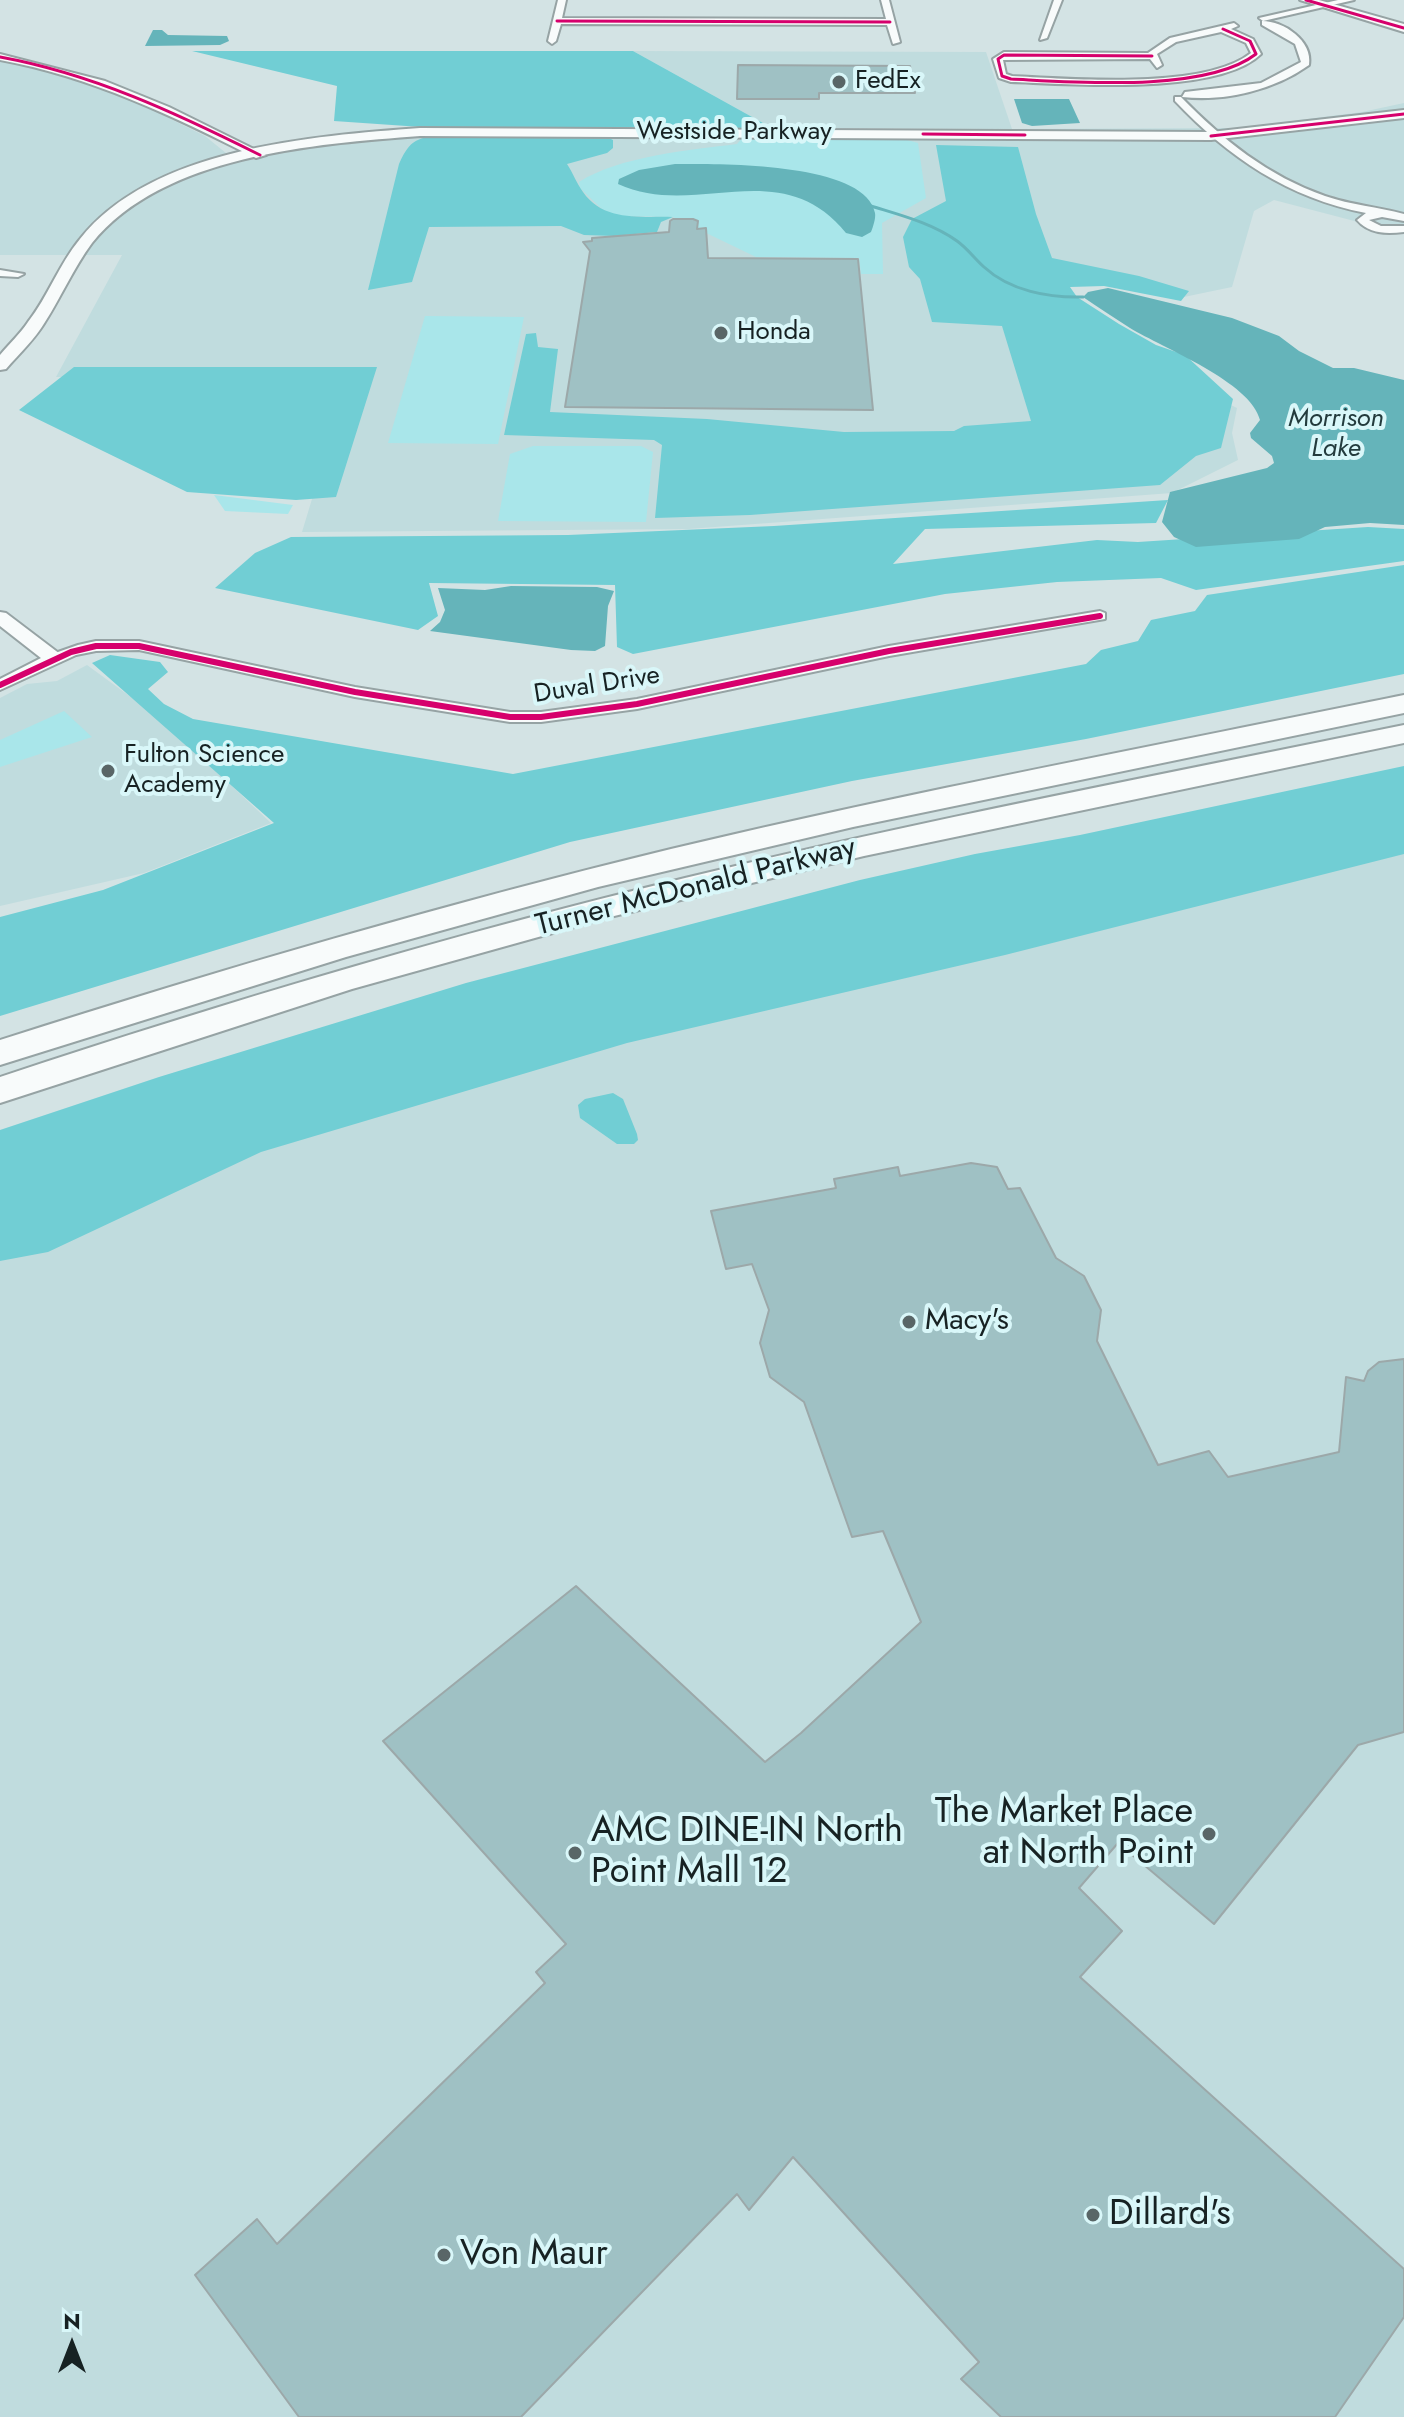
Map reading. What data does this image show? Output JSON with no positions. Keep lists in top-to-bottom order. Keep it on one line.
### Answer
{"streets":{"highway":["Turner McDonald Parkway"],"main road":["Westside Parkway"],"street":["Duval Drive"]},"water":["Morrison Lake"],"places":["FedEx","Honda","Fulton Science Academy","Macy's","The Market Place at North Point","AMC DINE-IN North Point Mall 12","Dillard's","Von Maur"],"north":"top"}
